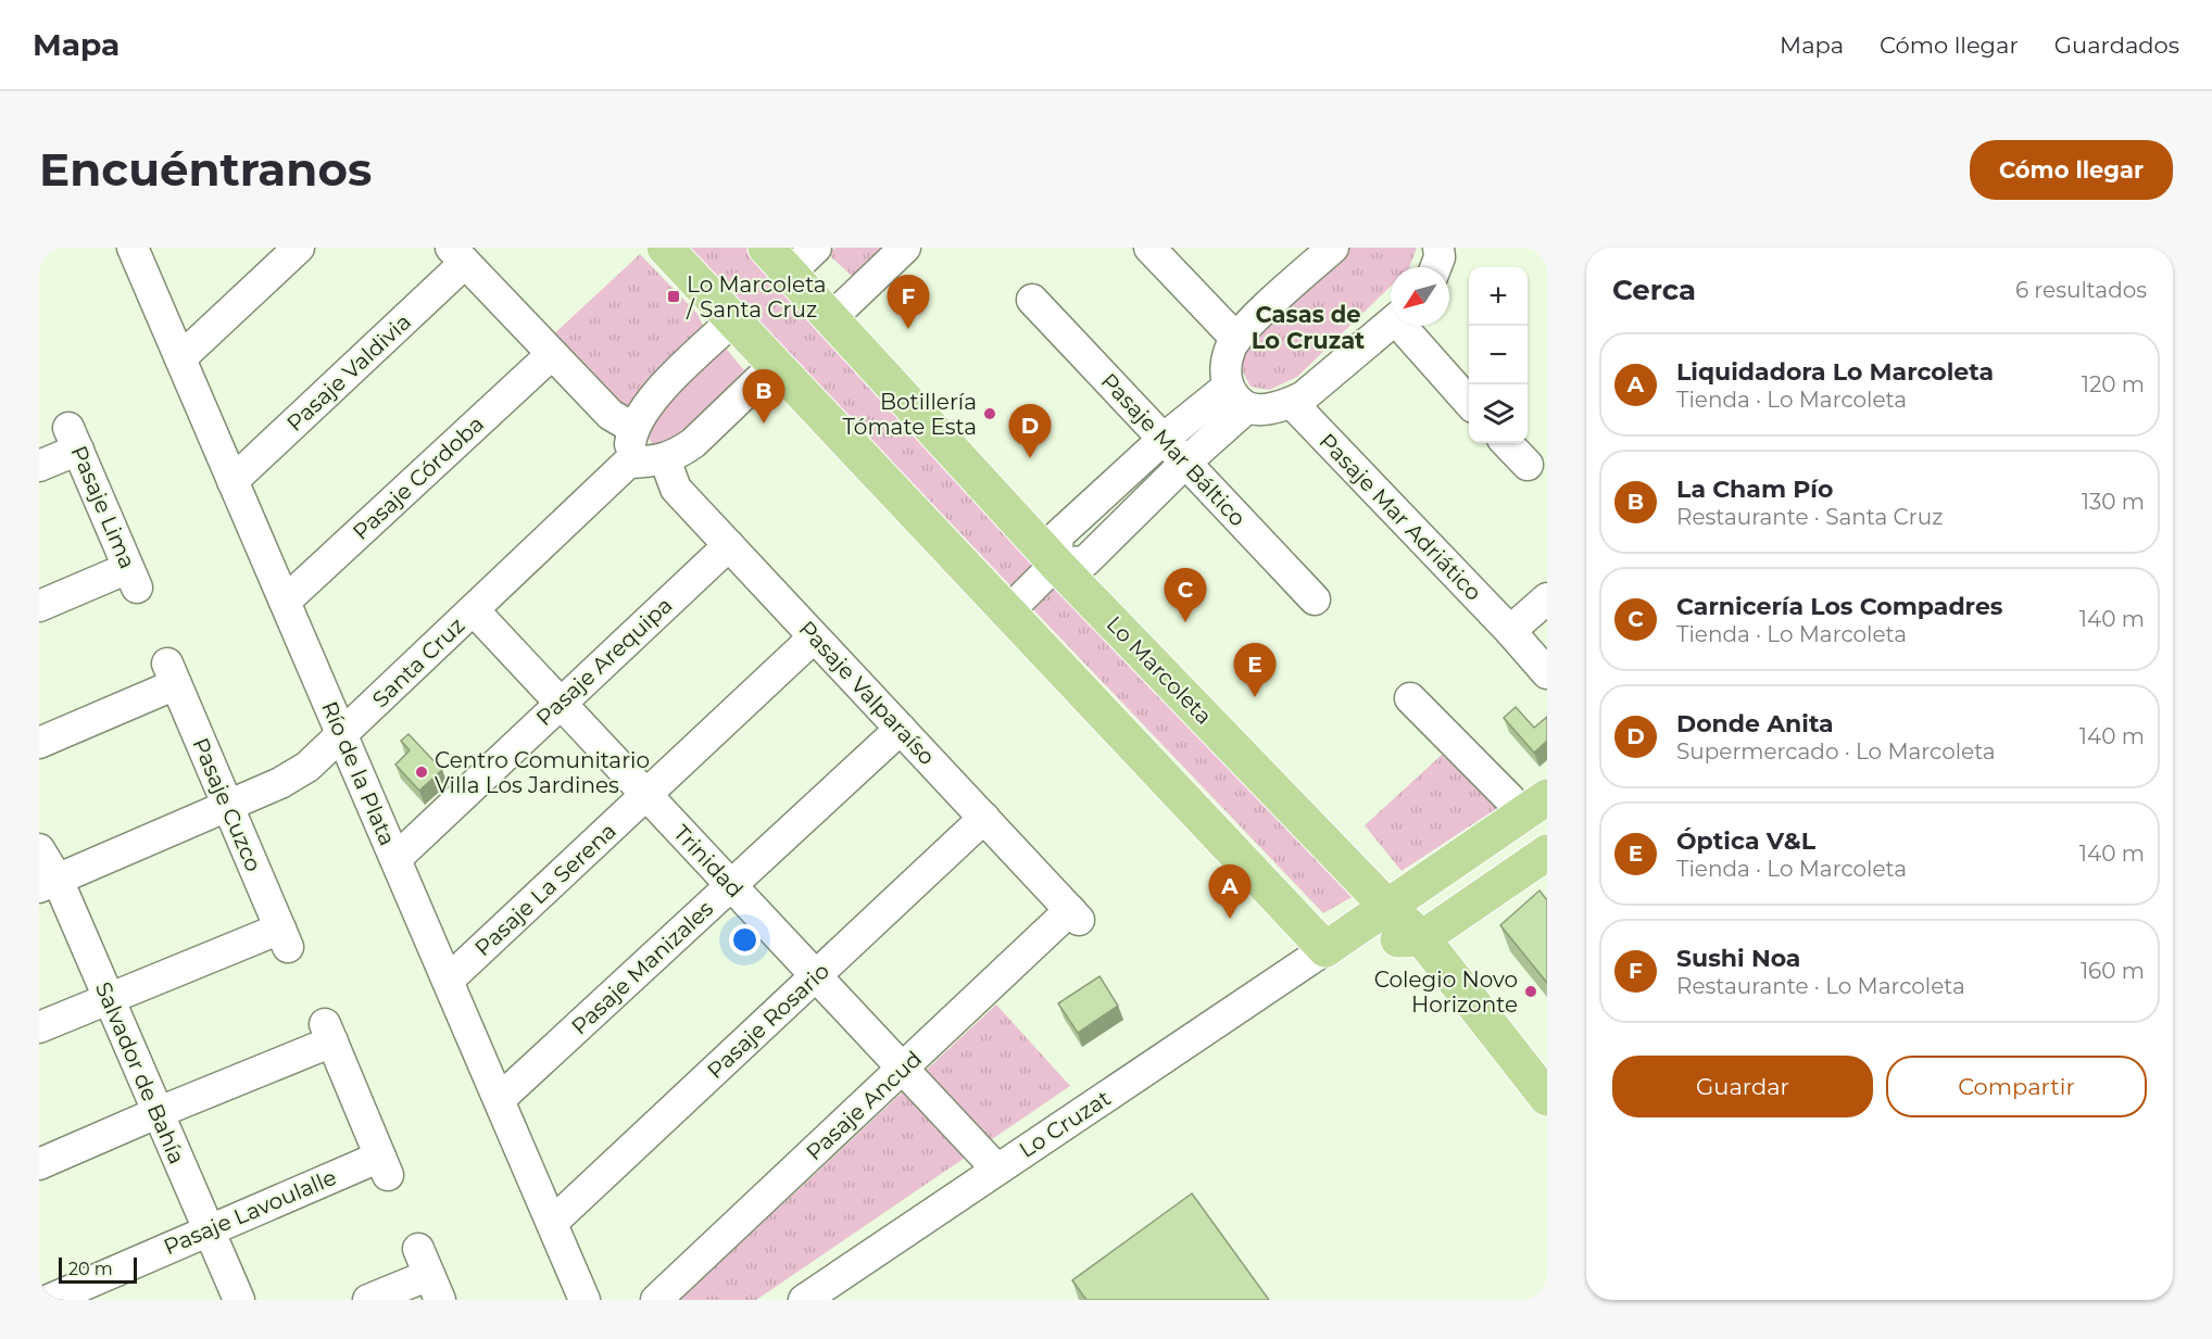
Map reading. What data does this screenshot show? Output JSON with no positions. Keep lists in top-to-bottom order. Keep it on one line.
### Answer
{"streets":{"main road":["Lo Marcoleta","Lo Cruzat"],"street":["Pasaje Valdivia","Pasaje Mar Báltico","Pasaje Córdoba","Pasaje Lima","Pasaje Mar Adriático","Pasaje Arequipa","Santa Cruz","Pasaje Valparaíso","Río de la Plata","Pasaje Cuzco","Trinidad","Pasaje La Serena","Pasaje Manizales","Pasaje Rosario","Salvador de Bahía","Pasaje Ancud","Pasaje Lavoulalle"]},"crossings":[["Pasaje Valdivia","Río de la Plata"],["Pasaje Córdoba","Río de la Plata"],["Pasaje Arequipa","Pasaje Valparaíso"],["Pasaje Arequipa","Río de la Plata"],["Pasaje Arequipa","Trinidad"],["Santa Cruz","Río de la Plata"],["Santa Cruz","Pasaje Cuzco"],["Santa Cruz","Trinidad"],["Santa Cruz","Salvador de Bahía"],["Lo Marcoleta","Lo Cruzat"],["Pasaje Valparaíso","Pasaje La Serena"],["Pasaje Valparaíso","Pasaje Manizales"],["Pasaje Valparaíso","Pasaje Rosario"],["Pasaje Valparaíso","Pasaje Ancud"],["Río de la Plata","Pasaje La Serena"],["Río de la Plata","Pasaje Manizales"],["Río de la Plata","Pasaje Rosario"],["Pasaje Cuzco","Salvador de Bahía"],["Trinidad","Pasaje La Serena"],["Trinidad","Pasaje Manizales"],["Trinidad","Pasaje Rosario"],["Trinidad","Pasaje Ancud"],["Trinidad","Lo Cruzat"],["Salvador de Bahía","Pasaje Lavoulalle"]],"districts":["Casas de Lo Cruzat"],"places":{"transit":["Lo Marcoleta / Santa Cruz"],"other":["Botillería Tómate Esta","Centro Comunitario Villa Los Jardines","Colegio Novo Horizonte"]},"scale_bar":"20 m","north":"bottom left","page":{"header":"Mapa","nav":["Mapa","Cómo llegar","Guardados"],"buttons":["Cómo llegar",["Guardar","Compartir"]],"title":"Encuéntranos","heading":["Cerca","6 resultados"],"map_buttons":["+","−"],"pins":["F","B","D","C","E","A"],"list":[{"mark":"A","name":"Liquidadora Lo Marcoleta","note":"Tienda · Lo Marcoleta","value":"120 m"},{"mark":"B","name":"La Cham Pío","note":"Restaurante · Santa Cruz","value":"130 m"},{"mark":"C","name":"Carnicería Los Compadres","note":"Tienda · Lo Marcoleta","value":"140 m"},{"mark":"D","name":"Donde Anita","note":"Supermercado · Lo Marcoleta","value":"140 m"},{"mark":"E","name":"Óptica V&L","note":"Tienda · Lo Marcoleta","value":"140 m"},{"mark":"F","name":"Sushi Noa","note":"Restaurante · Lo Marcoleta","value":"160 m"}],"scale":"20 m"}}
